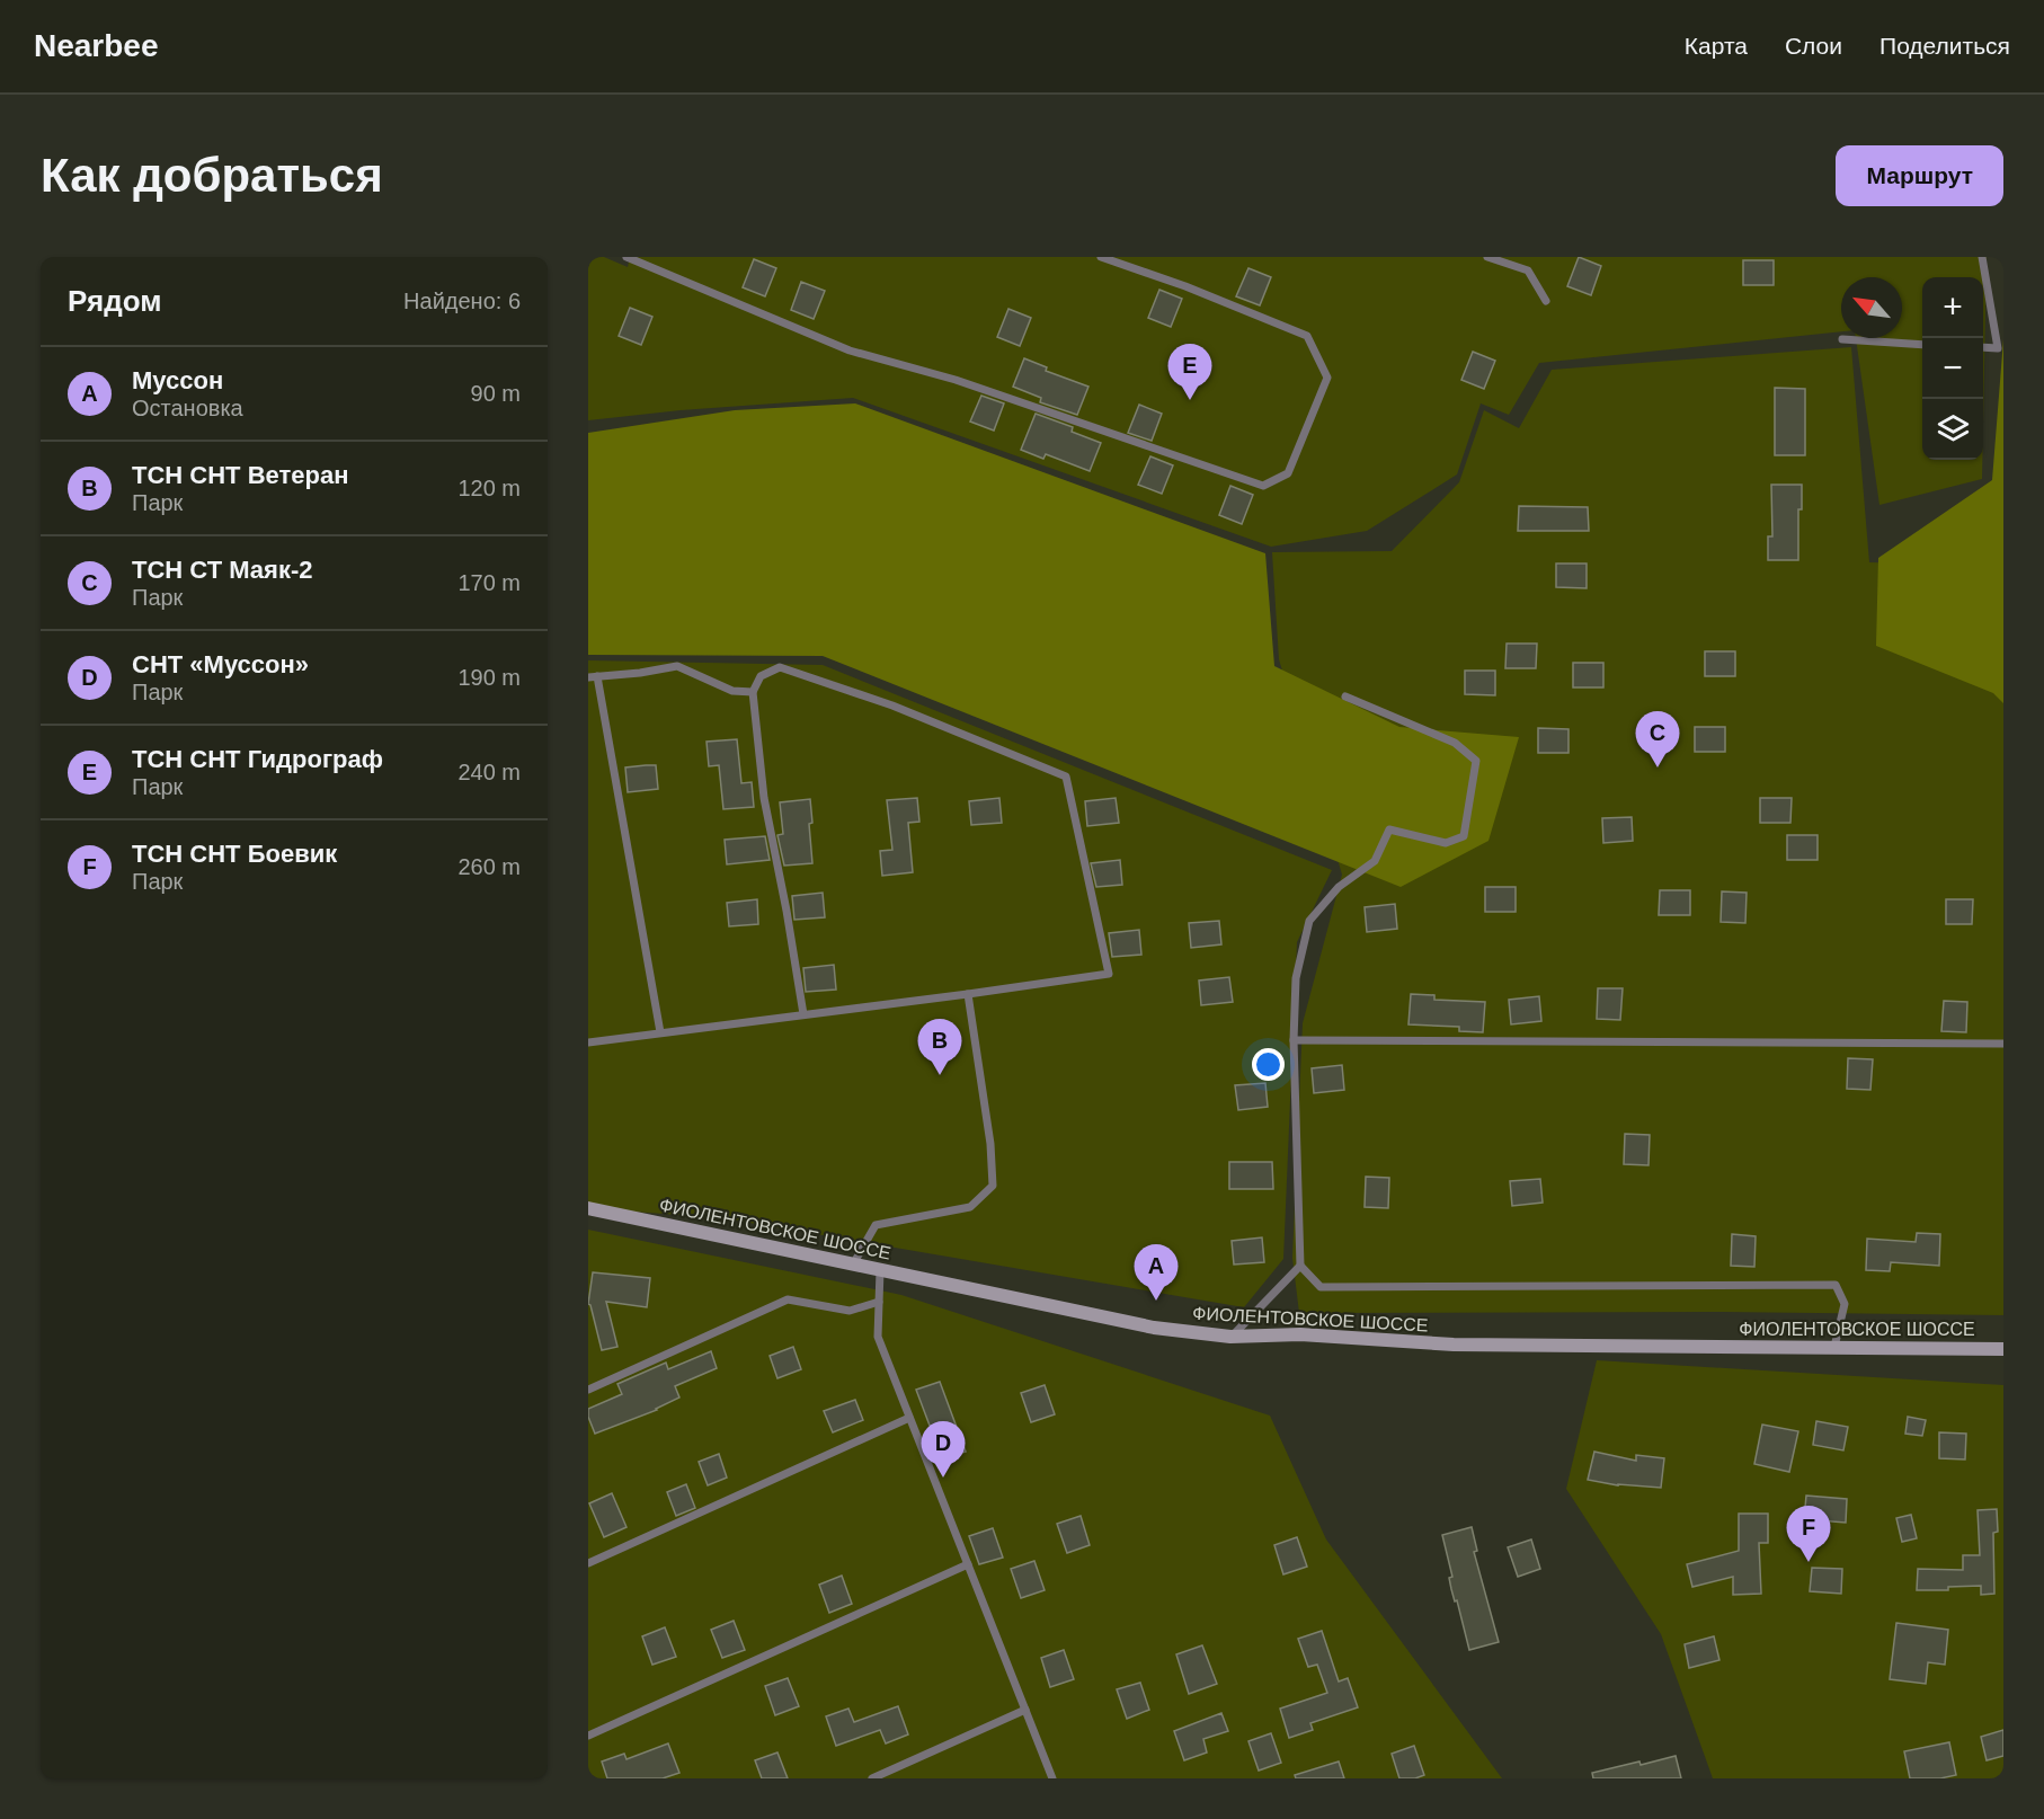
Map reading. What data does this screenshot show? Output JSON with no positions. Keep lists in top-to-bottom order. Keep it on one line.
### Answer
{"streets":{"main road":["ФИОЛЕНТОВСКОЕ ШОССЕ"]},"north":"top left","page":{"header":"Nearbee","nav":["Карта","Слои","Поделиться"],"buttons":"Маршрут","title":"Как добраться","heading":["Рядом","Найдено: 6"],"map_buttons":["+","−"],"pins":["E","C","B","A","D","F"],"list":[{"mark":"A","name":"Муссон","note":"Остановка","value":"90 m"},{"mark":"B","name":"ТСН СНТ Ветеран","note":"Парк","value":"120 m"},{"mark":"C","name":"ТСН СТ Маяк-2","note":"Парк","value":"170 m"},{"mark":"D","name":"СНТ «Муссон»","note":"Парк","value":"190 m"},{"mark":"E","name":"ТСН СНТ Гидрограф","note":"Парк","value":"240 m"},{"mark":"F","name":"ТСН СНТ Боевик","note":"Парк","value":"260 m"}]}}
